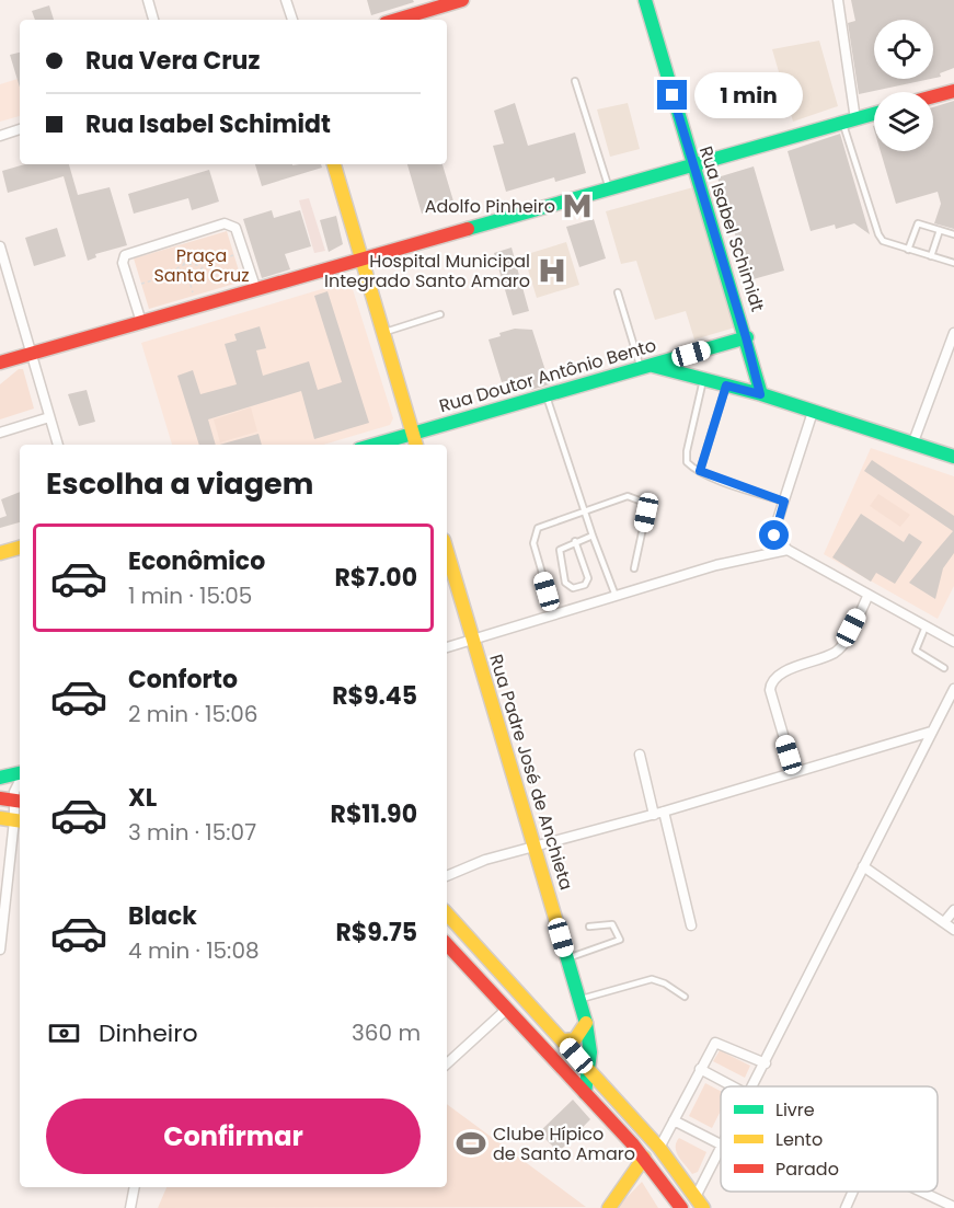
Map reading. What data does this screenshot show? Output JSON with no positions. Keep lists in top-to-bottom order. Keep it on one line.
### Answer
{"streets":{"street":["Rua Isabel Schimidt","Rua Doutor Antônio Bento","Rua Padre José de Anchieta"]},"crossings":[["Rua Isabel Schimidt","Rua Doutor Antônio Bento"]],"parks":["Praça Santa Cruz"],"places":{"metro station":["Adolfo Pinheiro"],"hospital":["Hospital Municipal Integrado Santo Amaro"],"sports":["Clube Hípico de Santo Amaro"]},"legend":["Livre","Lento","Parado"],"page":{"banner":["Rua Vera Cruz","Rua Isabel Schimidt"],"bubble":"1 min","heading":"Escolha a viagem","list":[{"name":"Econômico","note":"1 min · 15:05","value":"R$7.00"},{"name":"Conforto","note":"2 min · 15:06","value":"R$9.45"},{"name":"XL","note":"3 min · 15:07","value":"R$11.90"},{"name":"Black","note":"4 min · 15:08","value":"R$9.75"}],"pay":["Dinheiro","360 m"],"buttons":"Confirmar"}}
